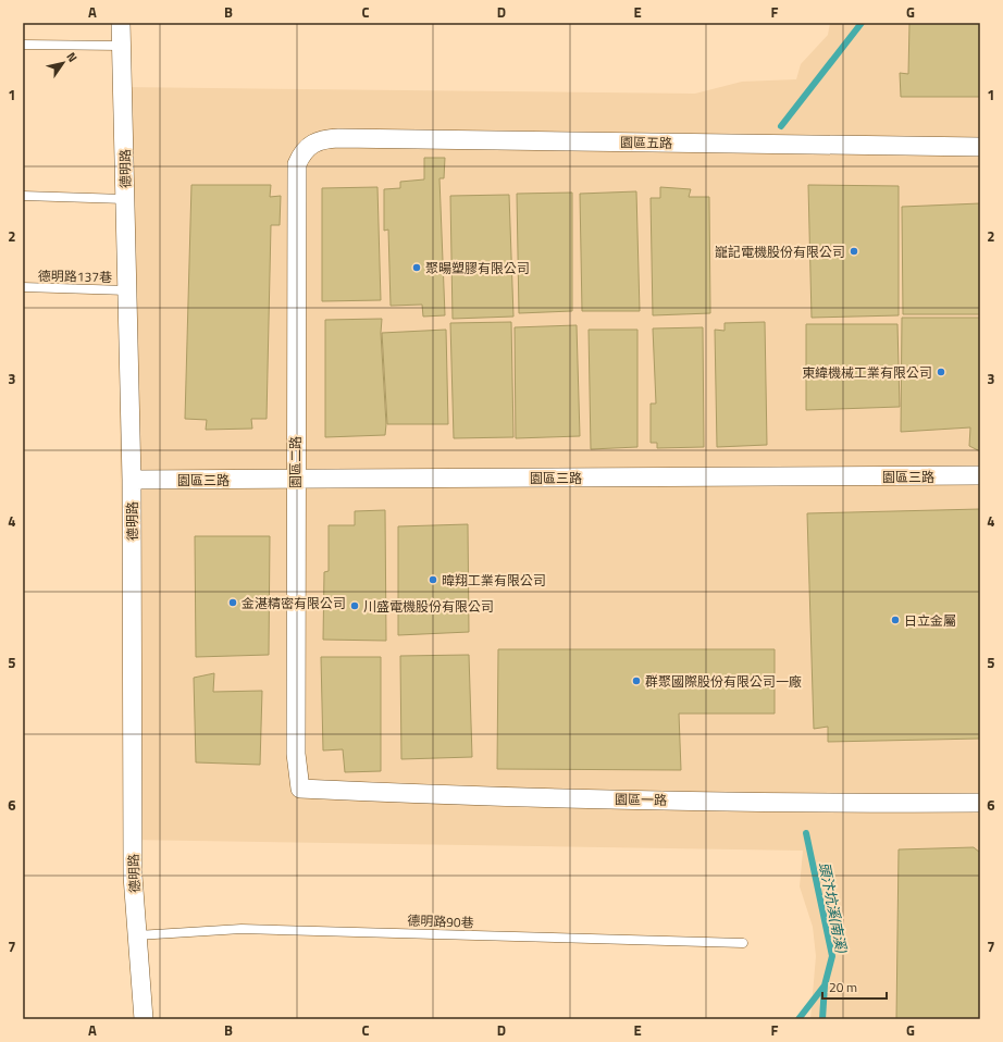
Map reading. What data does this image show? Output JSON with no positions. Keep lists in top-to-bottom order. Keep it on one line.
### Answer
{"streets":{"street":["園區五路","德明路","園區二路","園區三路","園區一路"],"lane":["德明路137巷","德明路90巷"]},"crossings":[["園區五路","園區二路"],["德明路","德明路137巷"],["德明路","園區三路"],["德明路","德明路90巷"],["園區二路","園區三路"],["園區二路","園區一路"]],"water":["頭汴坑溪(南溪)"],"places":["巃記電機股份有限公司","聚暘塑膠有限公司","東緯機械工業有限公司","暐翔工業有限公司","金湛精密有限公司","川盛電機股份有限公司","日立金屬","群聚國際股份有限公司一廠"],"scale_bar":"20 m","north":"top right","grid":{"columns":["A","B","C","D","E","F","G"],"rows":["1","2","3","4","5","6","7"]}}
